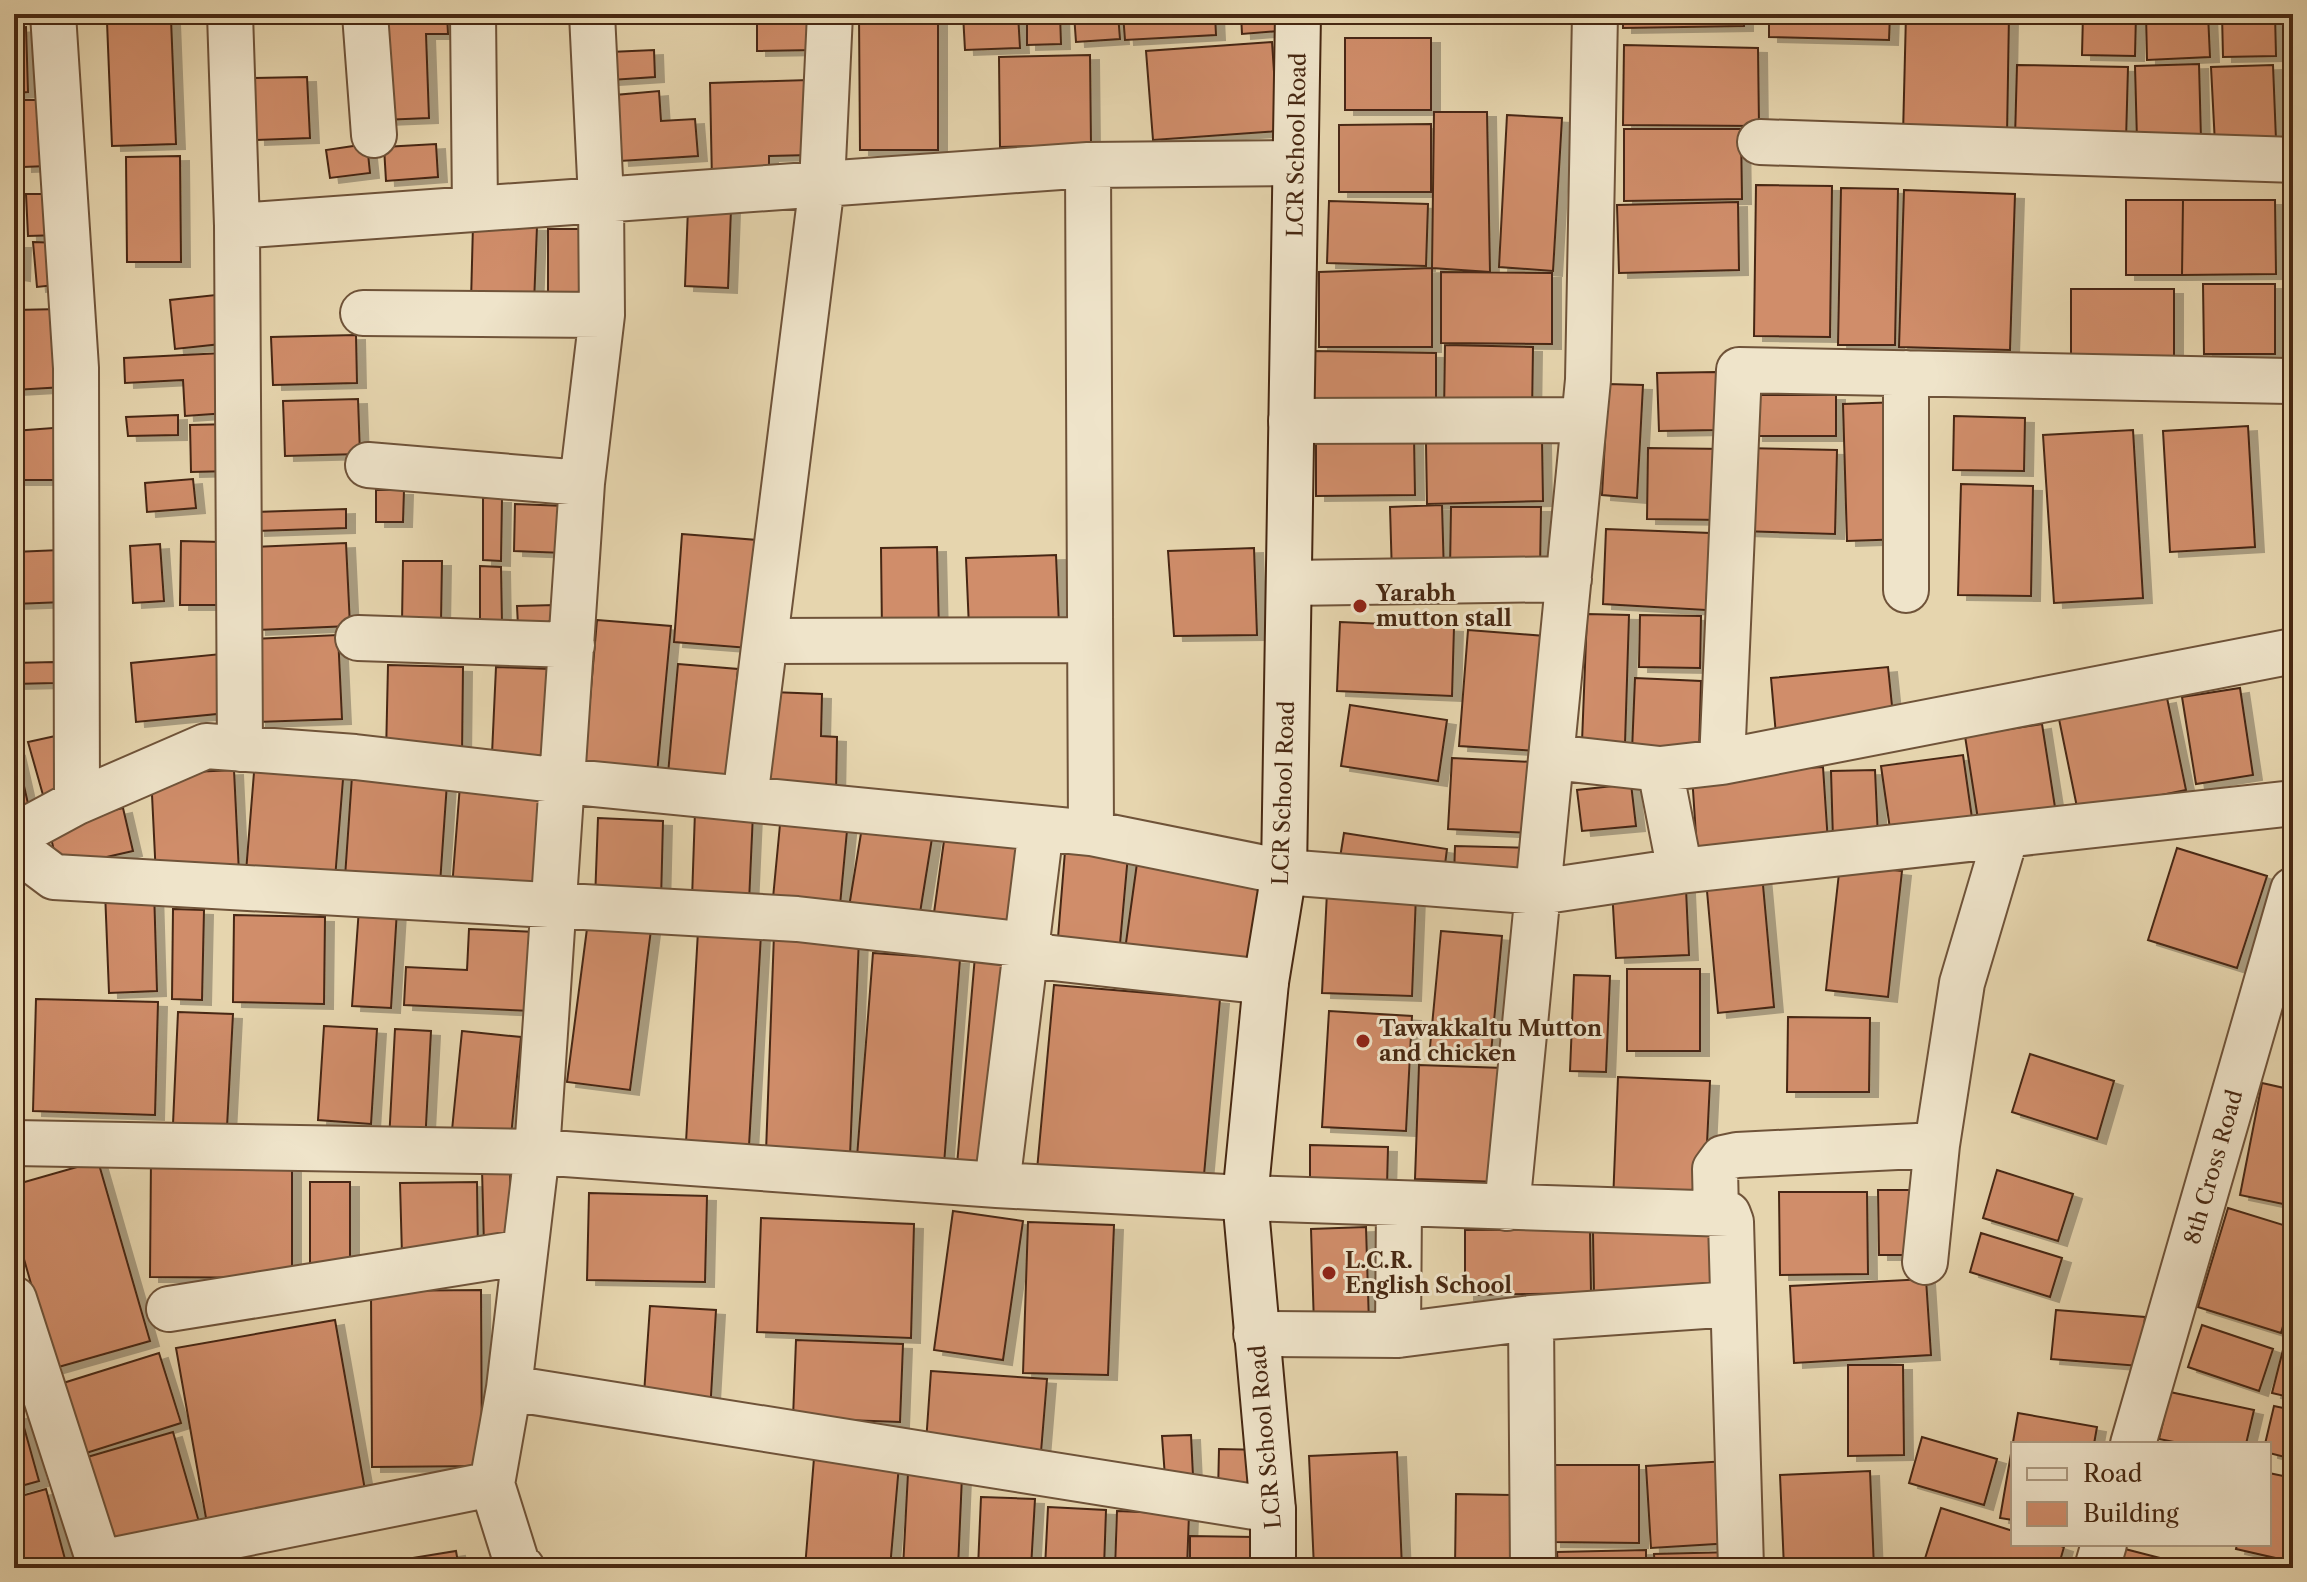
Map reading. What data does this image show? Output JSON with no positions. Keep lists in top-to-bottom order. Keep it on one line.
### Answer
{"streets":{"street":["LCR School Road","8th Cross Road"]},"places":["Yarabh mutton stall","Tawakkaltu Mutton and chicken","L.C.R. English School"],"legend":["Road","Building"]}
